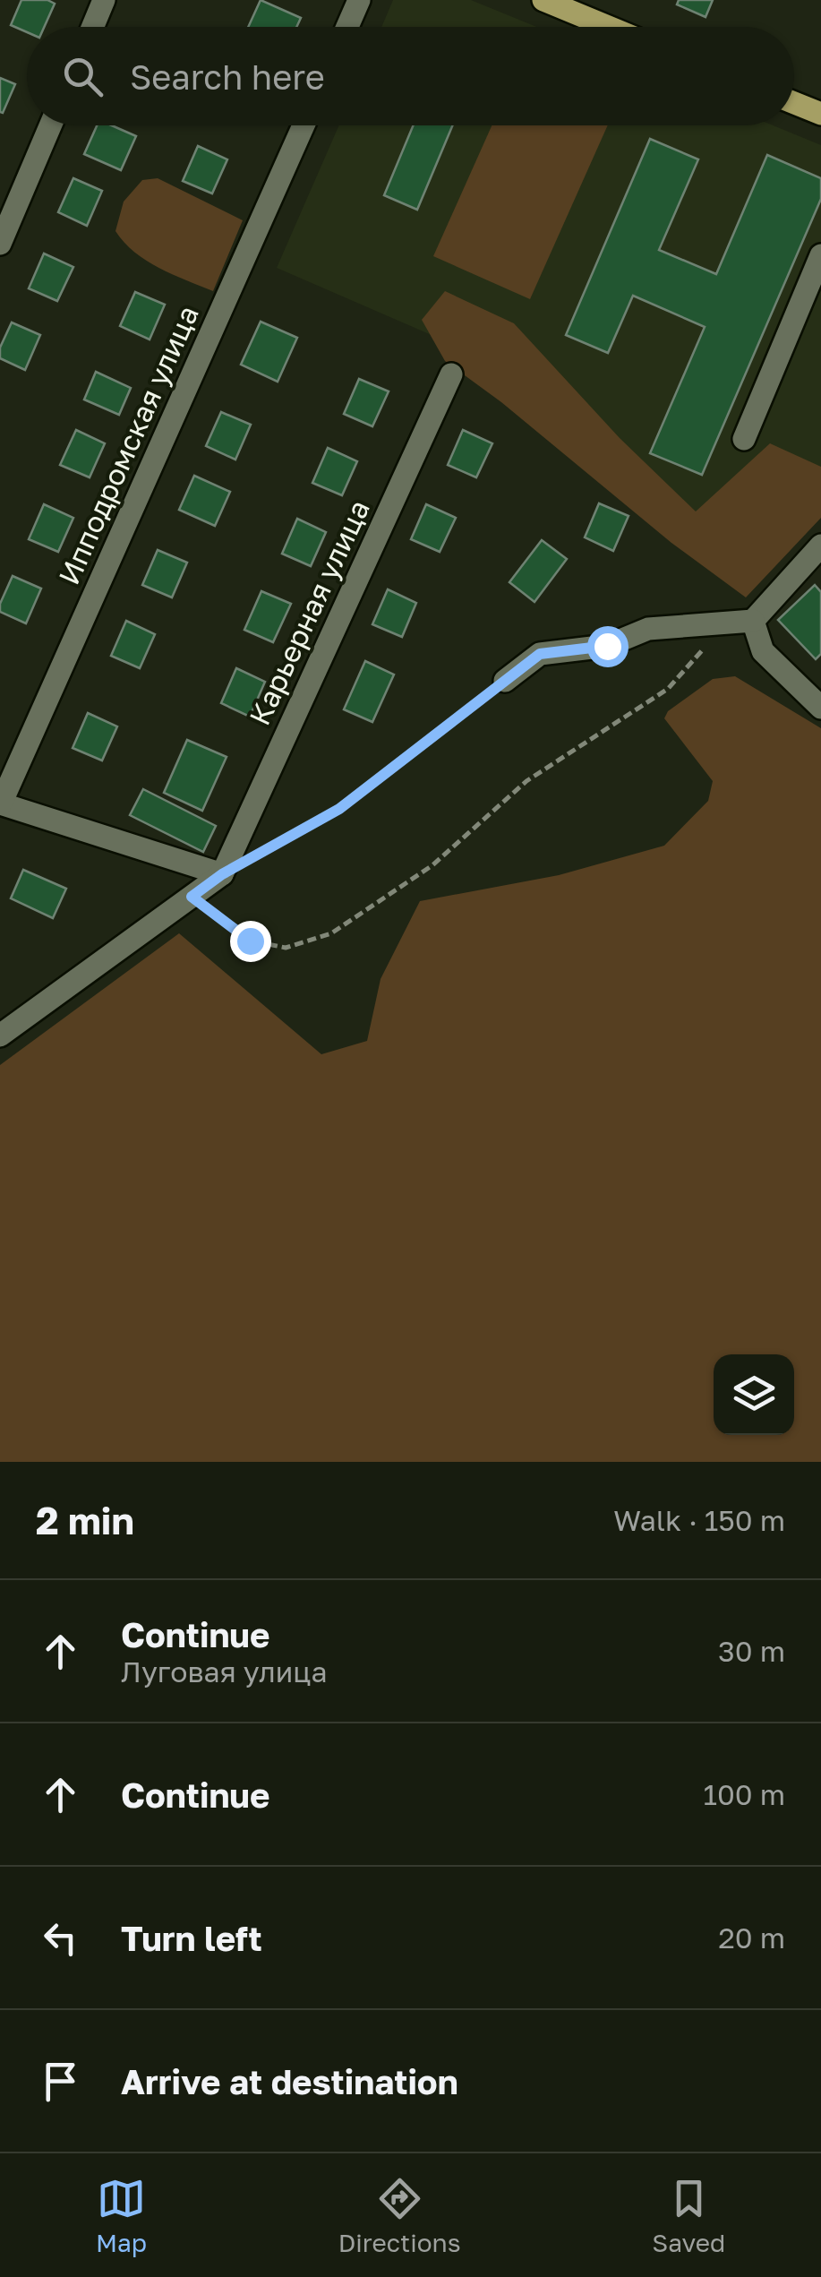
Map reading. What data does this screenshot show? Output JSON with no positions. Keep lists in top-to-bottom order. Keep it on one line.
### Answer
{"streets":{"street":["Ипподромская улица","Карьерная улица"]},"page":{"search":"Search here","heading":["2 min","Walk · 150 m"],"list":[["Continue","Луговая улица","30 m"],["Continue","100 m"],["Turn left","20 m"],"Arrive at destination"],"nav":["Map","Directions","Saved"]}}
